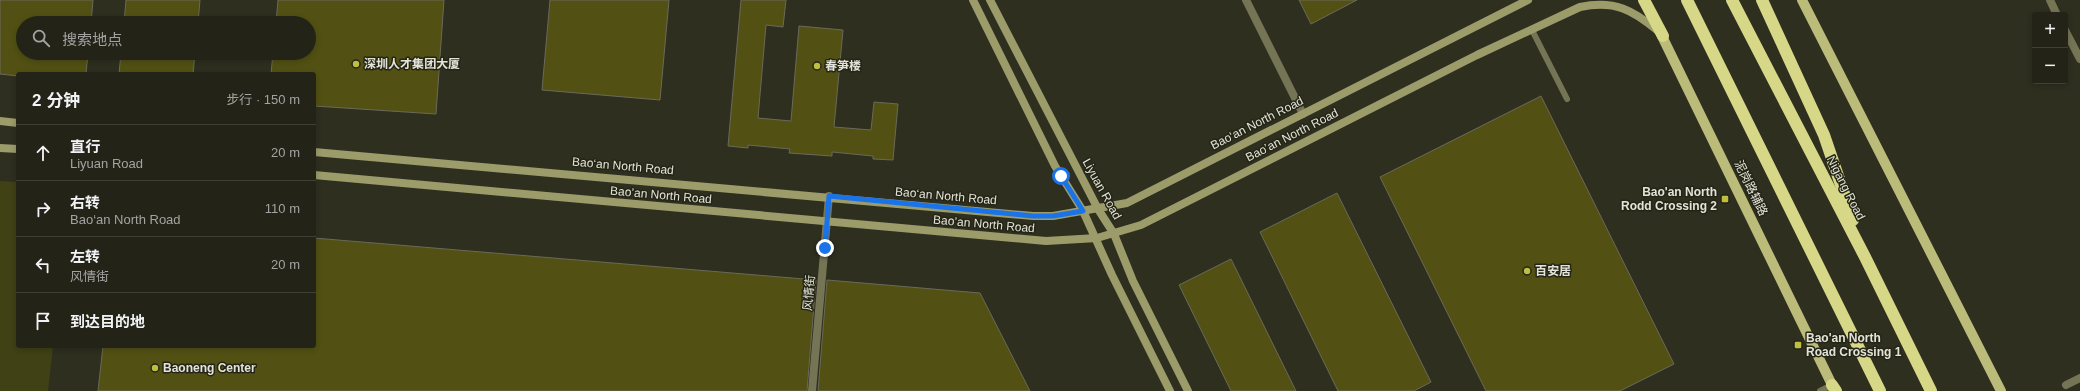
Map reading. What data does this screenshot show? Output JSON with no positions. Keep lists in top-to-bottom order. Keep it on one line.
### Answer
{"streets":{"highway":["Nigang Road"],"main road":["泥岗路辅路"],"street":["Bao‘an North Road","Bao’an North Road","Liyuan Road","风情街"]},"crossings":[["Bao‘an North Road","Liyuan Road"],["Bao‘an North Road","风情街"],["Bao’an North Road","泥岗路辅路"],["Bao’an North Road","Liyuan Road"],["Bao’an North Road","风情街"]],"places":{"other":["深圳人才集团大厦","春笋楼","百安居","Baoneng Center"],"transit":["Bao'an North Rodd Crossing 2","Bao'an North Road Crossing 1"]},"page":{"map_buttons":["+","−"],"search":"搜索地点","heading":["2 分钟","步行 · 150 m"],"list":[["直行","Liyuan Road","20 m"],["右转","Bao‘an North Road","110 m"],["左转","风情街","20 m"],"到达目的地"]}}
